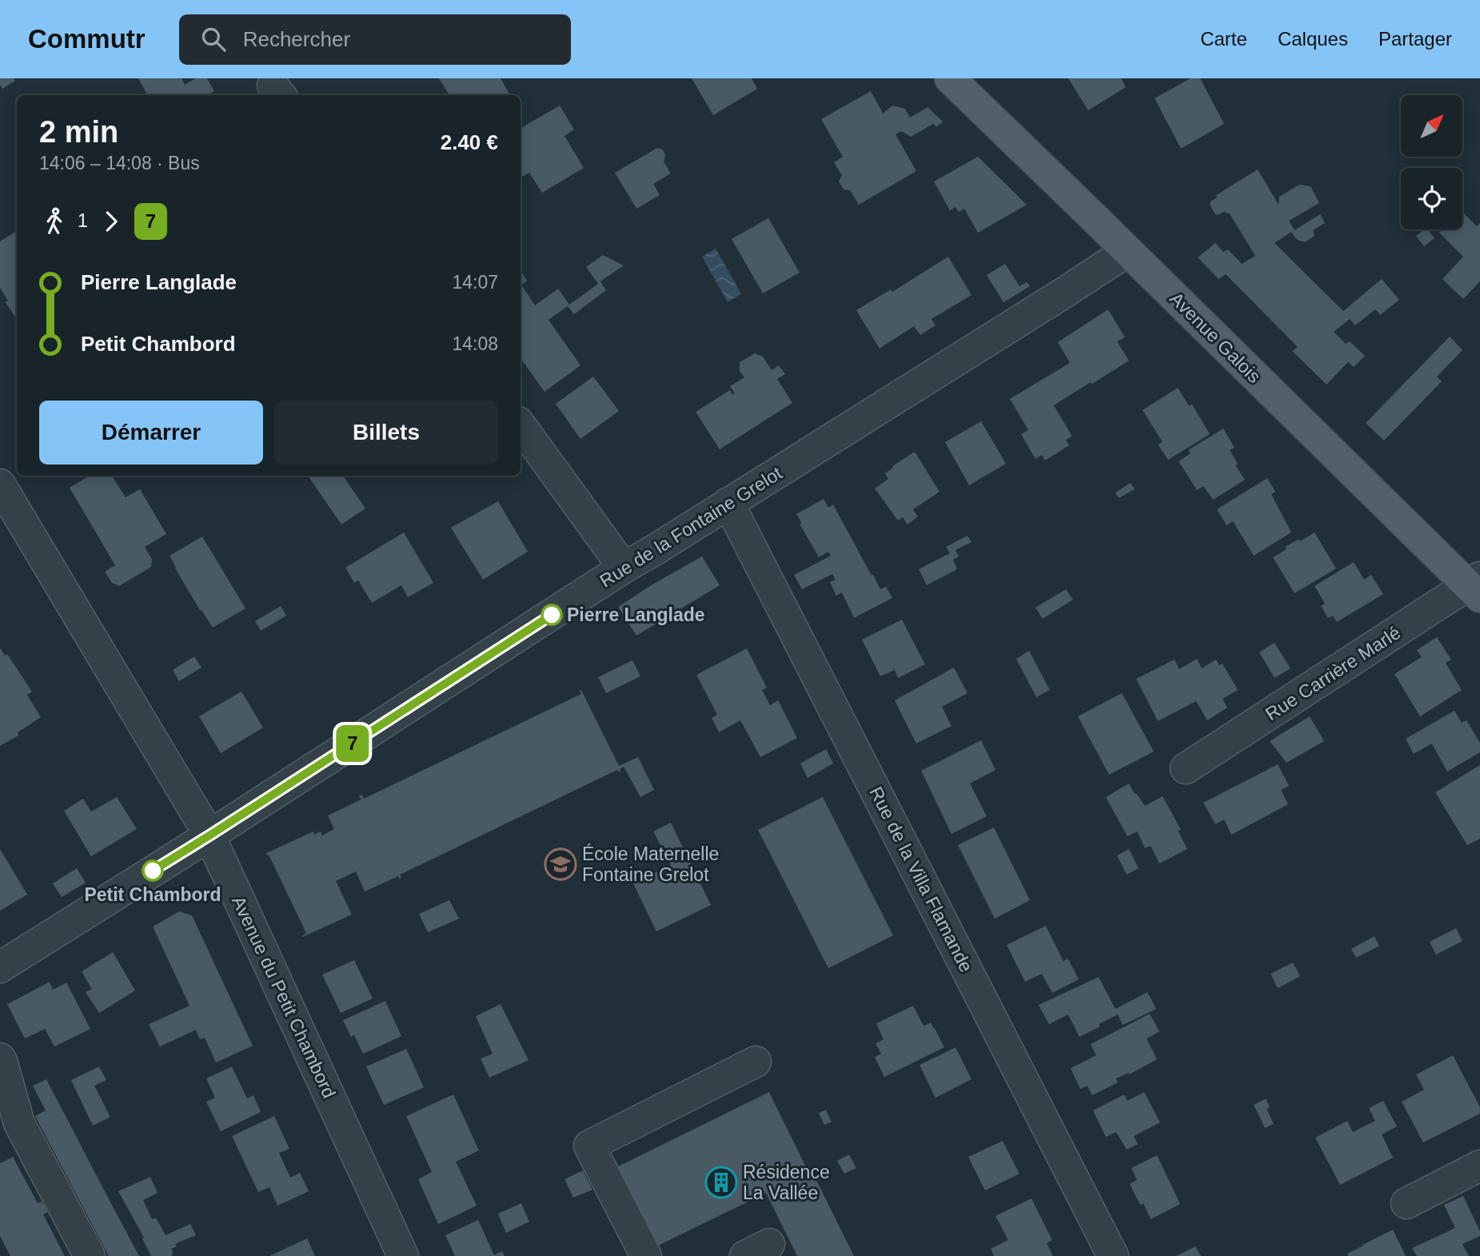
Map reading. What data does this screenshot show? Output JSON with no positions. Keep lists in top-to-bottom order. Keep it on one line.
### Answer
{"streets":{"main road":["Avenue Galois"],"street":["Rue de la Fontaine Grelot","Rue Carrière Marlé","Rue de la Villa Flamande","Avenue du Petit Chambord"]},"crossings":[["Avenue Galois","Rue de la Fontaine Grelot"],["Avenue Galois","Rue Carrière Marlé"],["Rue de la Fontaine Grelot","Rue de la Villa Flamande"],["Rue de la Fontaine Grelot","Avenue du Petit Chambord"]],"places":{"other":["Pierre Langlade","Petit Chambord"],"school or university":["École Maternelle Fontaine Grelot"],"building":["Résidence La Vallée"]},"lines":["bus line 7"],"north":"top right","page":{"header":"Commutr","search":"Rechercher","nav":["Carte","Calques","Partager"],"on_map":"7","heading":["2 min","14:06 – 14:08 · Bus","2.40 €"],"legs":["1","7"],"list":[{"name":"Pierre Langlade","value":"14:07"},{"name":"Petit Chambord","value":"14:08"}],"buttons":["Démarrer","Billets"]}}
